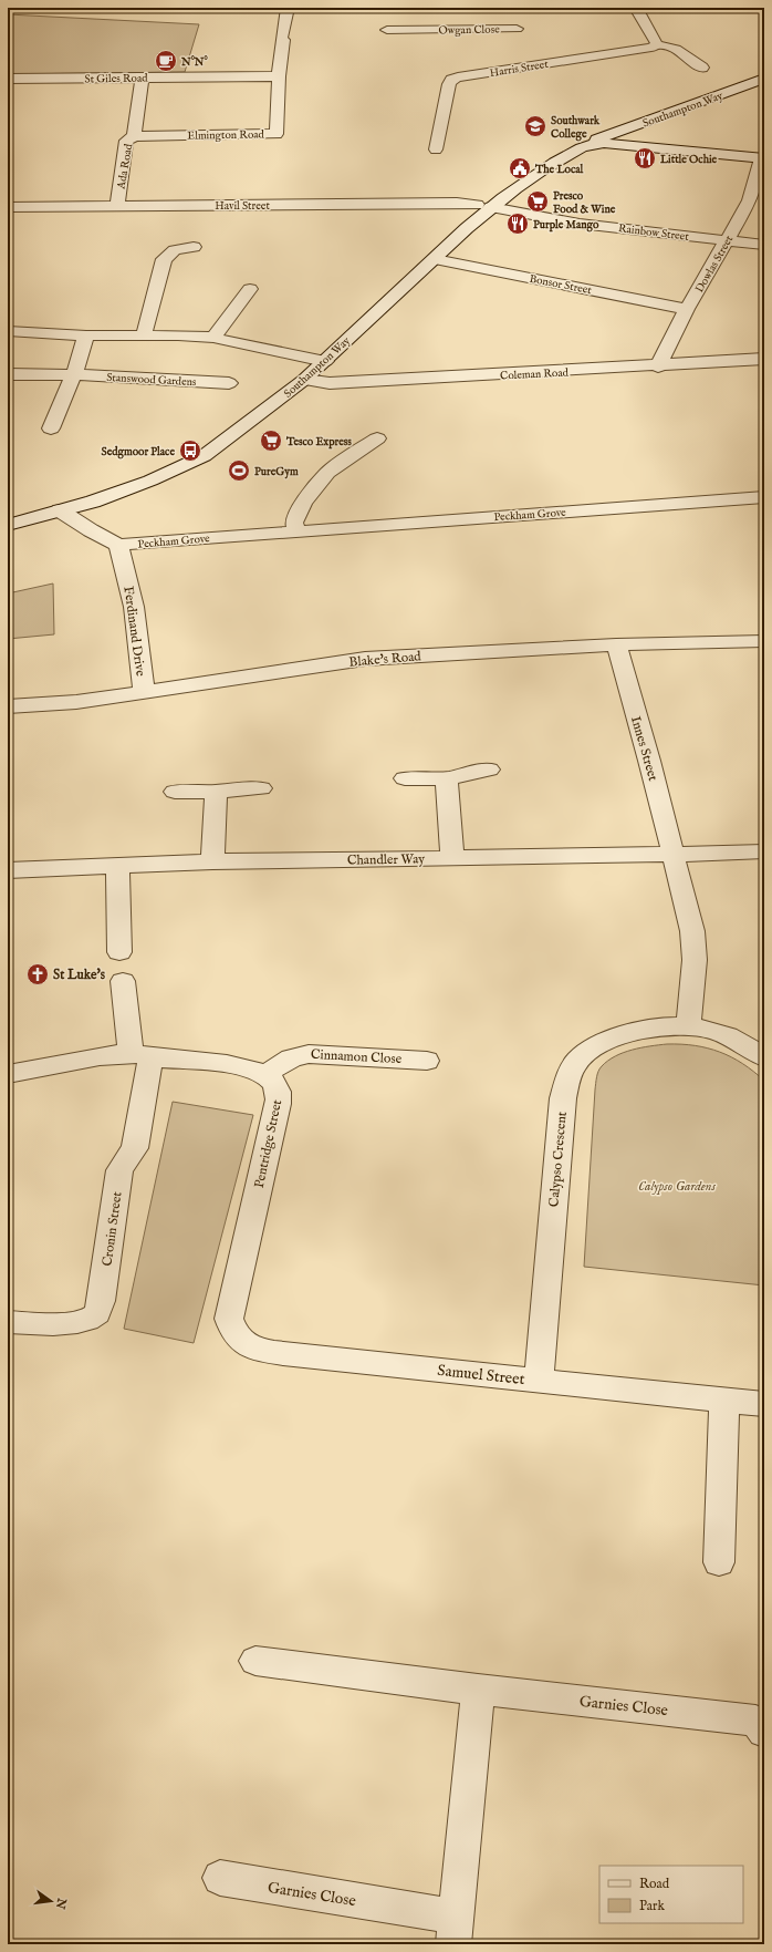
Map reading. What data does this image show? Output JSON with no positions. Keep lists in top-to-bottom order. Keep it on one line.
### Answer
{"streets":{"street":["Owgan Close","Harris Street","St Giles Road","Southampton Way","Elmington Road","Ada Road","Havil Street","Rainbow Street","Dowlas Street","Bonsor Street","Coleman Road","Stanswood Gardens","Peckham Grove","Ferdinand Drive","Blake's Road","Innes Street","Chandler Way","Cinnamon Close","Pentridge Street","Calypso Crescent","Cronin Street","Samuel Street","Garnies Close"]},"crossings":[["St Giles Road","Elmington Road"],["St Giles Road","Ada Road"],["Southampton Way","Havil Street"],["Southampton Way","Rainbow Street"],["Southampton Way","Bonsor Street"],["Southampton Way","Coleman Road"],["Southampton Way","Peckham Grove"],["Elmington Road","Ada Road"],["Ada Road","Havil Street"],["Havil Street","Rainbow Street"],["Rainbow Street","Dowlas Street"],["Dowlas Street","Bonsor Street"],["Dowlas Street","Coleman Road"],["Peckham Grove","Ferdinand Drive"],["Ferdinand Drive","Blake's Road"],["Blake's Road","Innes Street"],["Innes Street","Chandler Way"],["Cinnamon Close","Pentridge Street"],["Pentridge Street","Samuel Street"],["Calypso Crescent","Samuel Street"]],"parks":["Calypso Gardens"],"places":{"cafe":["N°N°"],"school or university":["Southwark College"],"restaurant":["Little Ochie","Purple Mango"],"public building":["The Local"],"supermarket":["Presco Food & Wine","Tesco Express"],"bus stop":["Sedgmoor Place"],"sports":["PureGym"],"church":["St Luke's"]},"legend":["Road","Park"],"north":"right"}
